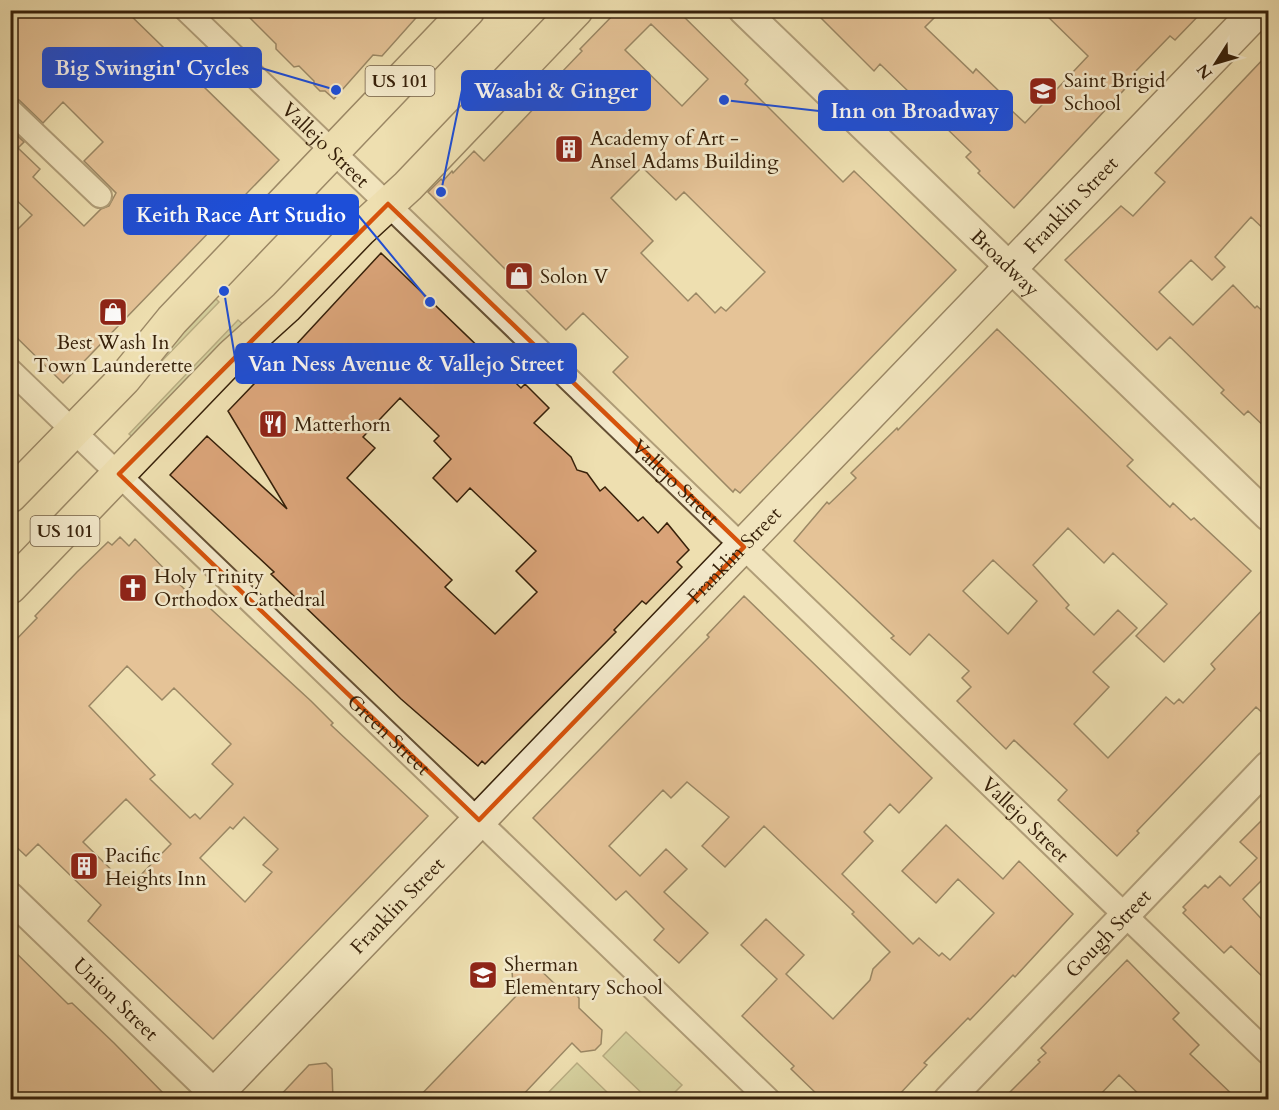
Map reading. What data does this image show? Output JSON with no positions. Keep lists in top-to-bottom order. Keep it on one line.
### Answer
{"streets":{"highway":["US 101"],"main road":["Franklin Street"],"street":["Vallejo Street","Broadway","Green Street","Gough Street","Union Street"]},"crossings":[["US 101","Vallejo Street"],["US 101","Green Street"],["Vallejo Street","Franklin Street"],["Vallejo Street","Gough Street"],["Franklin Street","Broadway"],["Franklin Street","Green Street"],["Franklin Street","Union Street"]],"places":{"other":["Big Swingin' Cycles","Inn on Broadway","Wasabi & Ginger","Van Ness Avenue & Vallejo Street","Keith Race Art Studio"],"school or university":["Saint Brigid School","Sherman Elementary School"],"building":["Academy of Art - Ansel Adams Building","Pacific Heights Inn"],"shop":["Solon V","Best Wash In Town Launderette"],"restaurant":["Matterhorn"],"church":["Holy Trinity Orthodox Cathedral"]},"north":"bottom left"}
